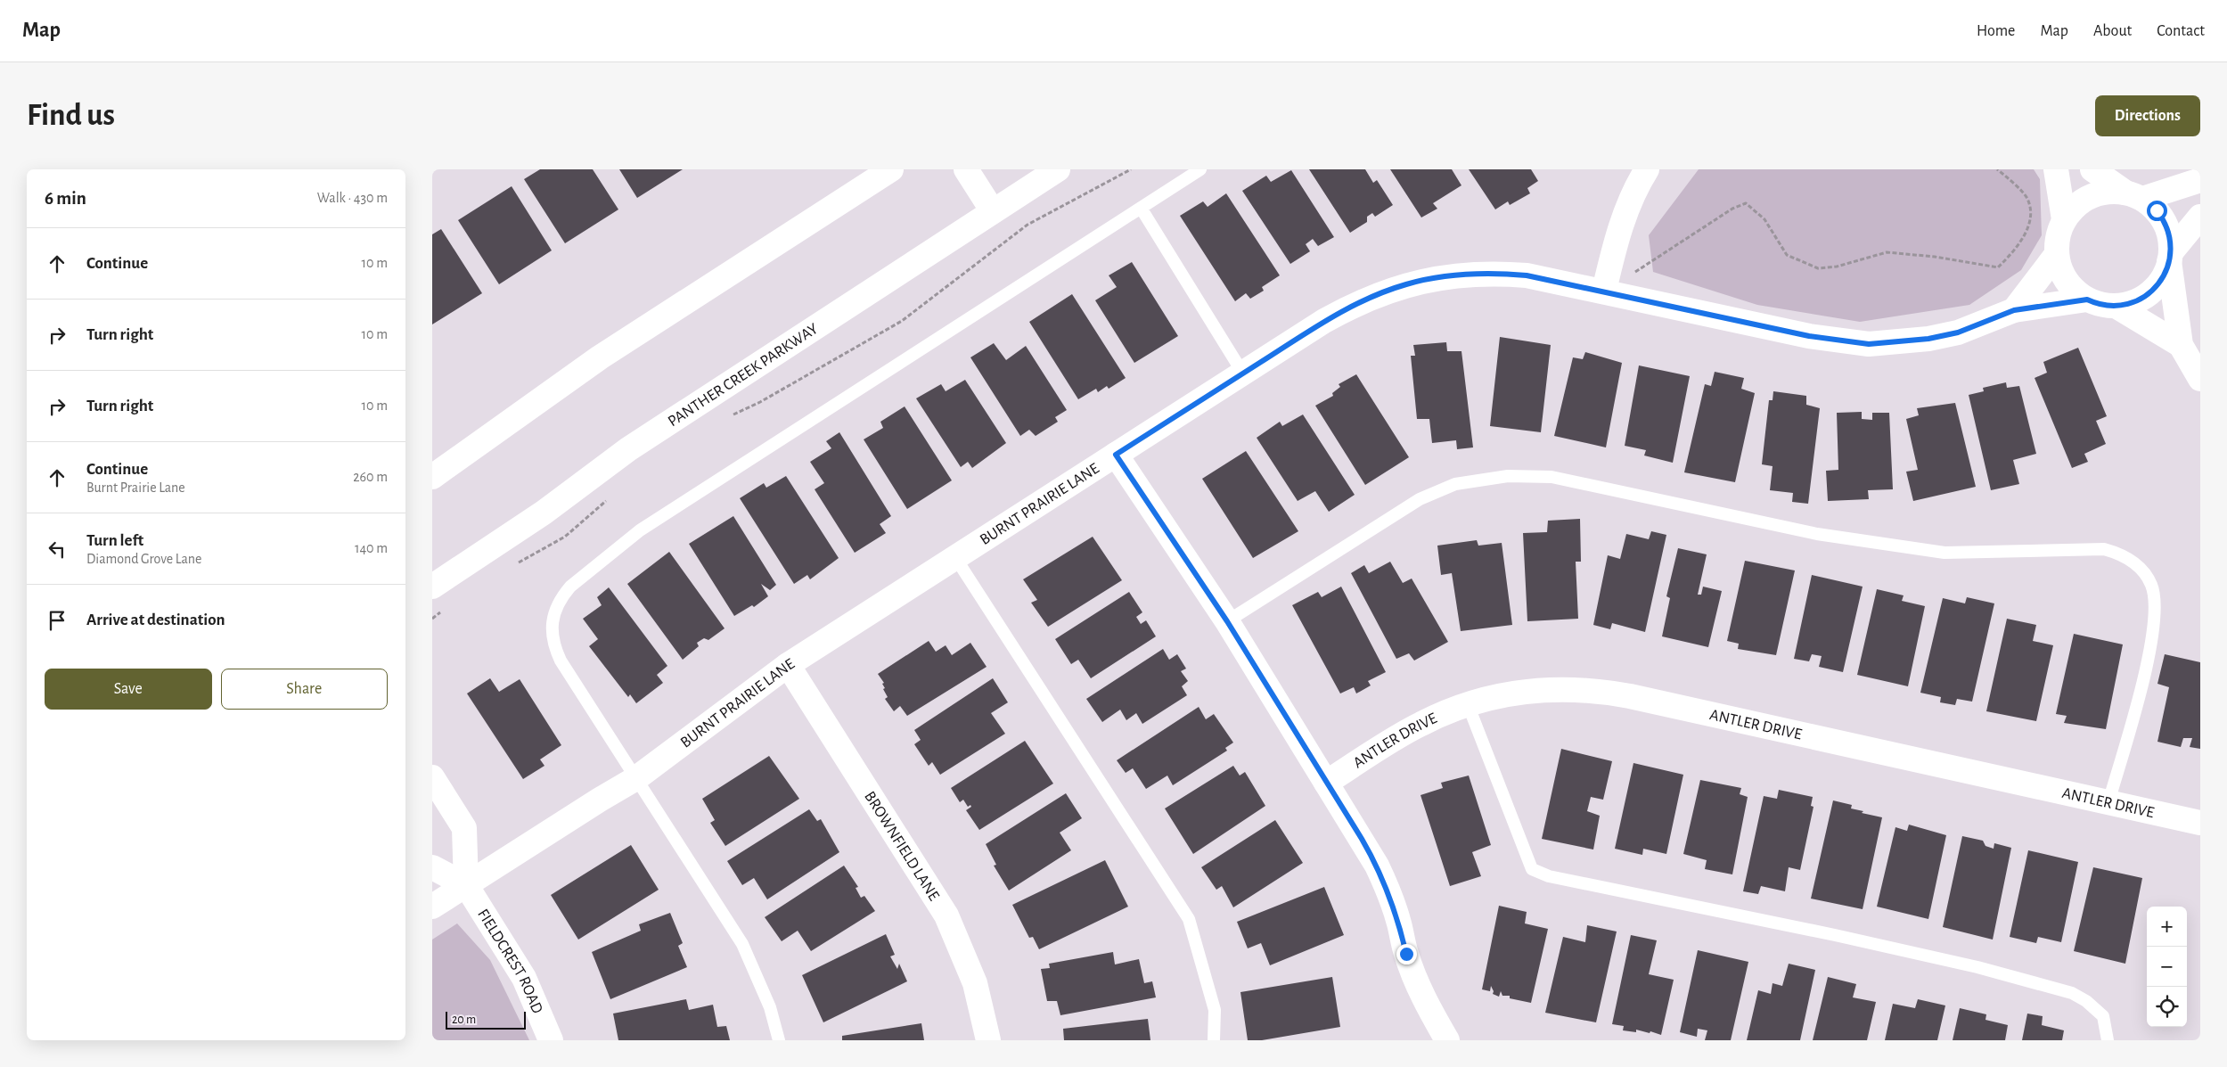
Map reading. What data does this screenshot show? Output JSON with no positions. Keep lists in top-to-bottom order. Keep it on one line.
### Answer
{"streets":{"street":["PANTHER CREEK PARKWAY","BURNT PRAIRIE LANE","ANTLER DRIVE","BROWNFIELD LANE","FIELDCREST ROAD"]},"crossings":[["BURNT PRAIRIE LANE","BROWNFIELD LANE"],["BURNT PRAIRIE LANE","FIELDCREST ROAD"]],"scale_bar":"20 m","page":{"header":"Map","nav":["Home","Map","About","Contact"],"buttons":["Directions",["Save","Share"]],"title":"Find us","heading":["6 min","Walk · 430 m"],"list":[["Continue","10 m"],["Turn right","10 m"],["Turn right","10 m"],["Continue","Burnt Prairie Lane","260 m"],["Turn left","Diamond Grove Lane","140 m"],"Arrive at destination"],"map_buttons":["+","−"],"scale":"20 m"}}
